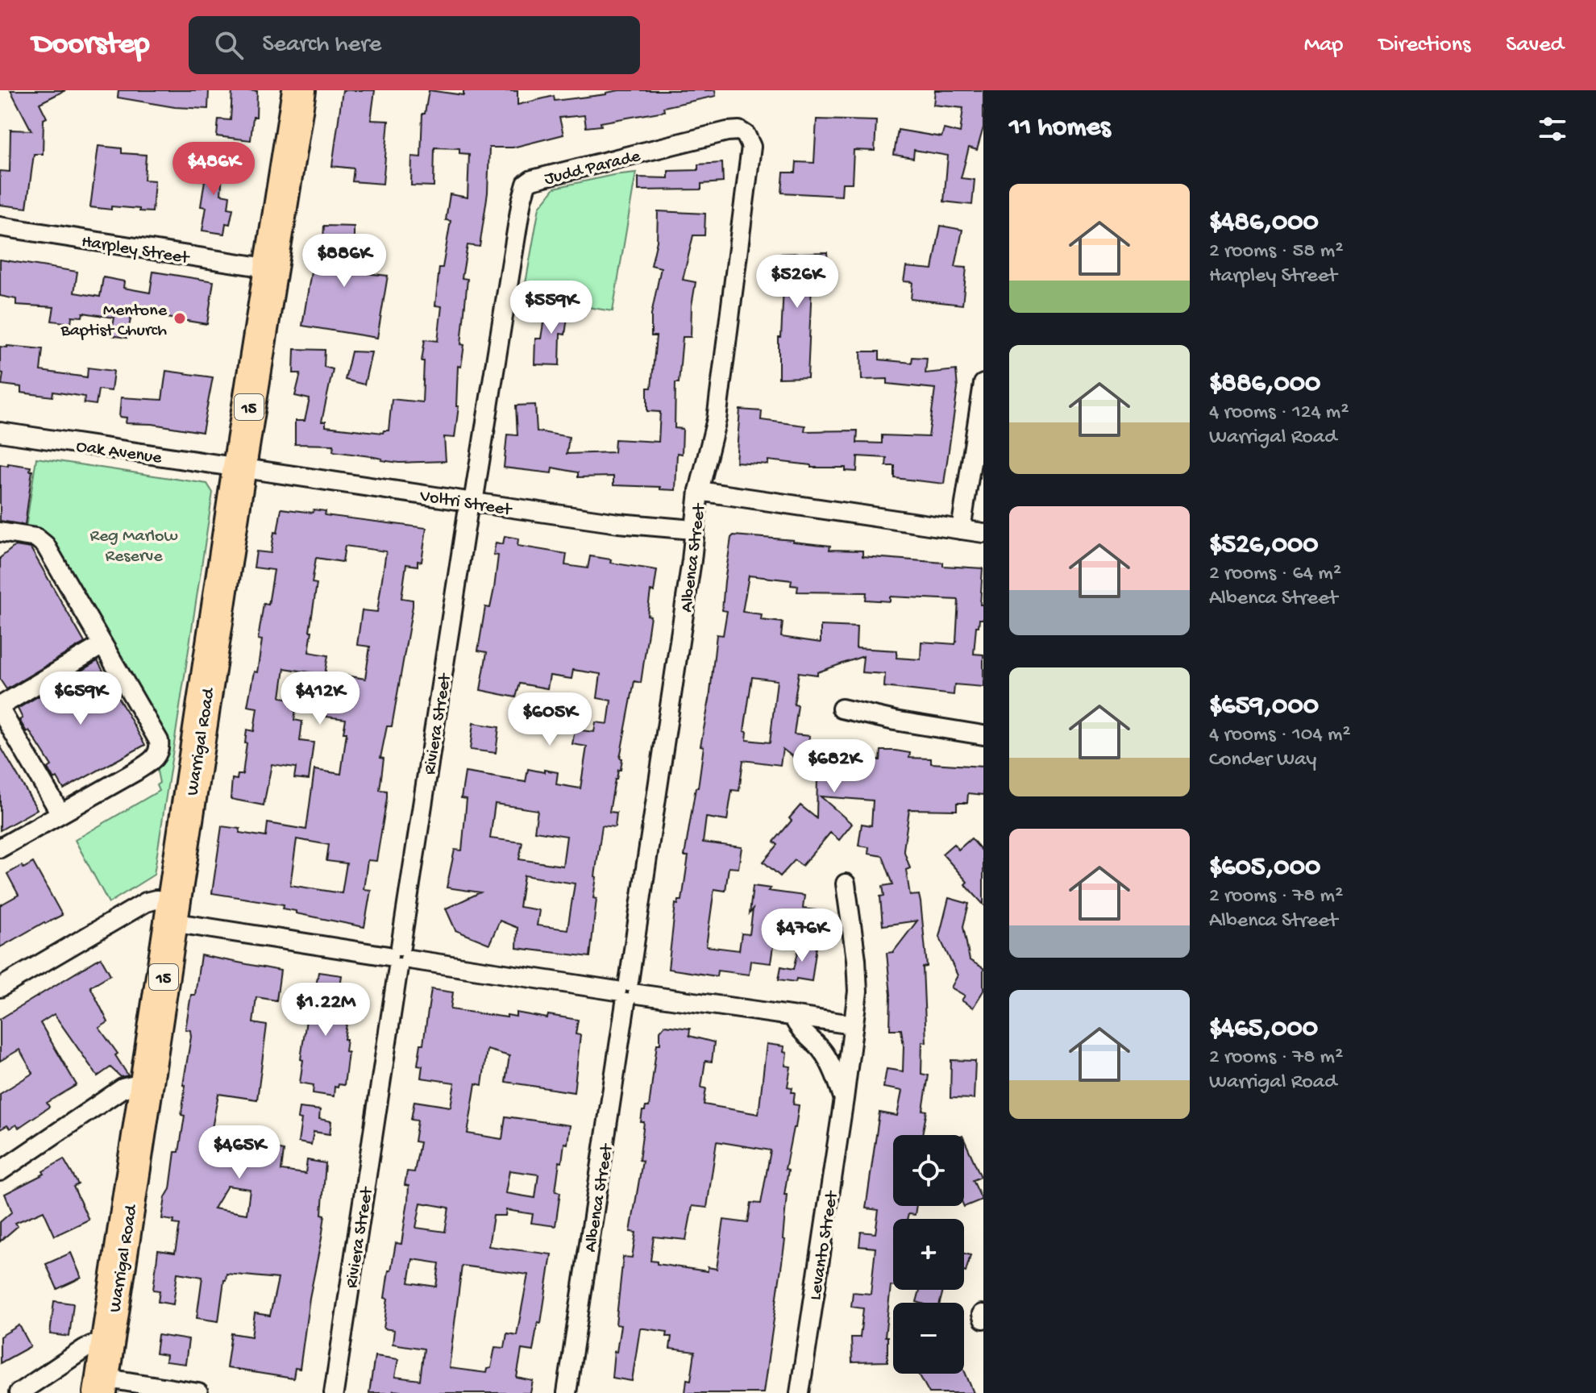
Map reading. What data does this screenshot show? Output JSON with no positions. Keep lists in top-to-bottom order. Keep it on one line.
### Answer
{"streets":{"highway":["15","Warrigal Road"],"street":["Judd Parade","Harpley Street","Oak Avenue","Voltri Street","Albenca Street","Riviera Street","Levanto Street"]},"crossings":[["Judd Parade","Voltri Street"],["Judd Parade","Albenca Street"],["Judd Parade","Riviera Street"],["Harpley Street","Warrigal Road"],["Oak Avenue","Voltri Street"],["Oak Avenue","Warrigal Road"],["Voltri Street","Albenca Street"],["Voltri Street","Riviera Street"],["Voltri Street","Warrigal Road"]],"parks":["Reg Marlow Reserve"],"places":["Mentone Baptist Church"],"page":{"header":"Doorstep","search":"Search here","nav":["Map","Directions","Saved"],"heading":"11 homes","price":["$486K","$886K","$526K","$559K","$659K","$412K","$605K","$682K","$476K","$1.22M","$465K"],"list":[{"name":"$486,000","note":"2 rooms · 58 m² · Harpley Street"},{"name":"$886,000","note":"4 rooms · 124 m² · Warrigal Road"},{"name":"$526,000","note":"2 rooms · 64 m² · Albenca Street"},{"name":"$659,000","note":"4 rooms · 104 m² · Conder Way"},{"name":"$605,000","note":"2 rooms · 78 m² · Albenca Street"},{"name":"$465,000","note":"2 rooms · 78 m² · Warrigal Road"}],"map_buttons":["+","−"]}}
